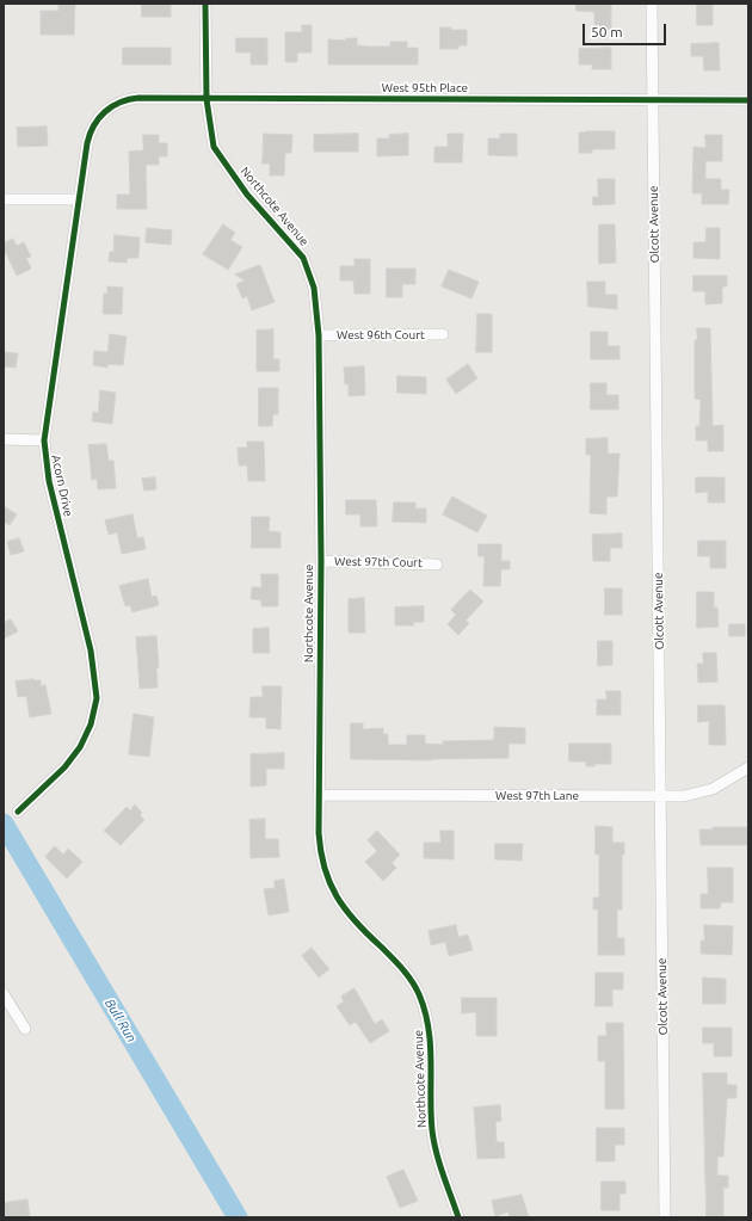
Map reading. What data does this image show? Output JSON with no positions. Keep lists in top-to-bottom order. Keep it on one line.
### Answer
{"streets":{"street":["West 95th Place","Northcote Avenue","Olcott Avenue","West 96th Court","Acorn Drive","West 97th Court","West 97th Lane"]},"crossings":[["West 95th Place","Northcote Avenue"],["West 95th Place","Olcott Avenue"],["West 95th Place","Acorn Drive"],["Northcote Avenue","West 96th Court"],["Northcote Avenue","West 97th Court"],["Northcote Avenue","West 97th Lane"],["Olcott Avenue","West 97th Lane"]],"water":["Bull Run"],"scale_bar":"50 m"}
